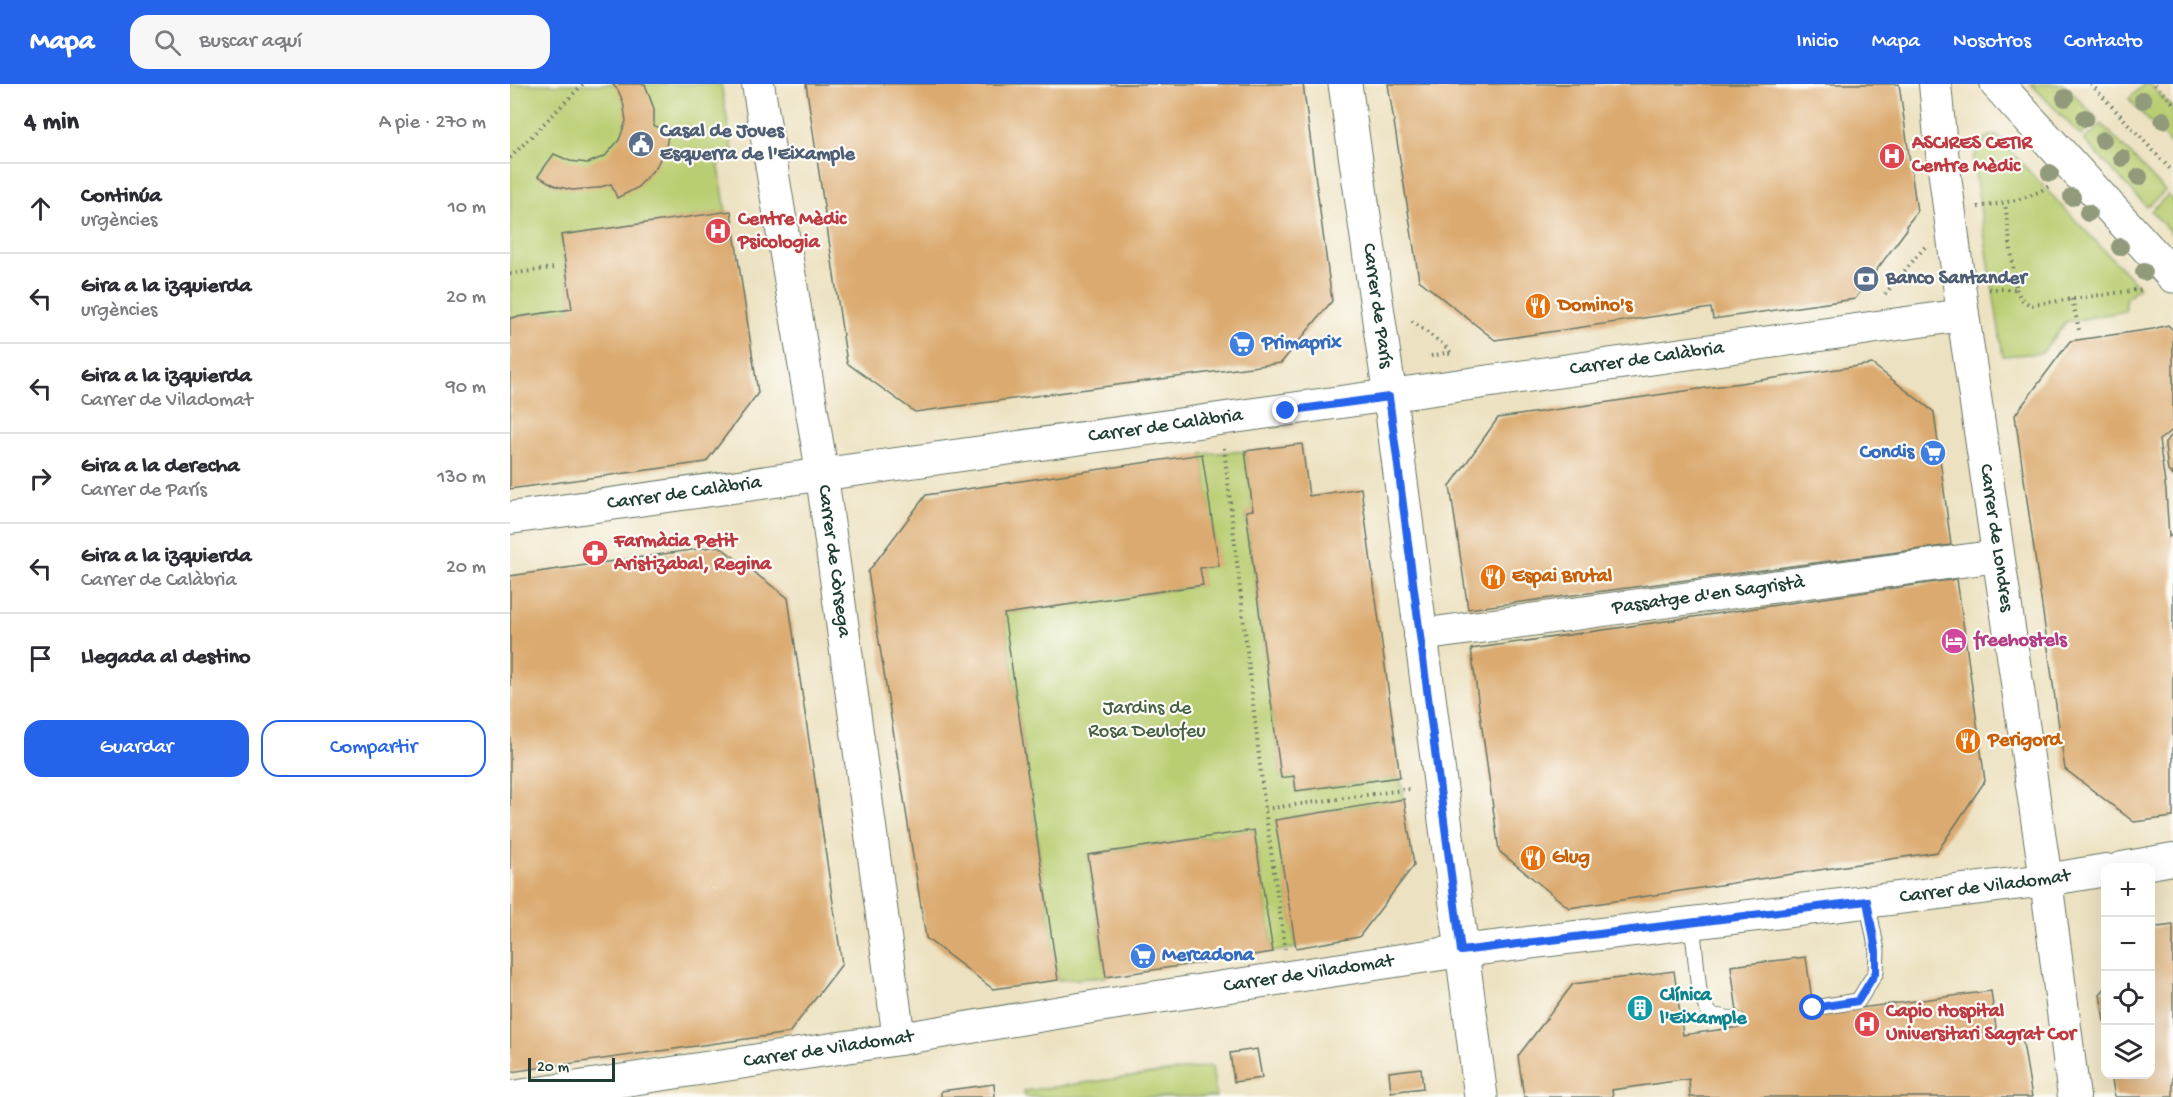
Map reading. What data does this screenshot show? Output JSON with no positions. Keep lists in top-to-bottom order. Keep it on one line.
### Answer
{"streets":{"main road":["Carrer de París"],"street":["Carrer de Calàbria","Carrer de Londres","Carrer de Còrsega","Passatge d'en Sagristà","Carrer de Viladomat"]},"crossings":[["Carrer de París","Carrer de Calàbria"],["Carrer de París","Passatge d'en Sagristà"],["Carrer de París","Carrer de Viladomat"],["Carrer de Calàbria","Carrer de Londres"],["Carrer de Calàbria","Carrer de Còrsega"],["Carrer de Londres","Passatge d'en Sagristà"],["Carrer de Londres","Carrer de Viladomat"],["Carrer de Còrsega","Carrer de Viladomat"]],"parks":["Jardins de Rosa Deulofeu"],"places":{"public building":["Casal de Joves Esquerra de l'Eixample"],"hospital":["ASCIRES CETIR Centre Mèdic","Centre Mèdic Psicologia","Capio Hospital Universitari Sagrat Cor"],"bank":["Banco Santander"],"restaurant":["Domino's","Espai Brutal","Perigord","Glug"],"supermarket":["Primaprix","Condis","Mercadona"],"pharmacy":["Farmàcia Petit Aristizabal, Regina"],"hotel":["freehostels"],"building":["Clínica l'Eixample"]},"scale_bar":"20 m","page":{"header":"Mapa","search":"Buscar aquí","nav":["Inicio","Mapa","Nosotros","Contacto"],"heading":["4 min","A pie · 270 m"],"list":[["Continúa","urgències","10 m"],["Gira a la izquierda","urgències","20 m"],["Gira a la izquierda","Carrer de Viladomat","90 m"],["Gira a la derecha","Carrer de París","130 m"],["Gira a la izquierda","Carrer de Calàbria","20 m"],"Llegada al destino"],"buttons":["Guardar","Compartir"],"map_buttons":["+","−"],"scale":"20 m"}}
